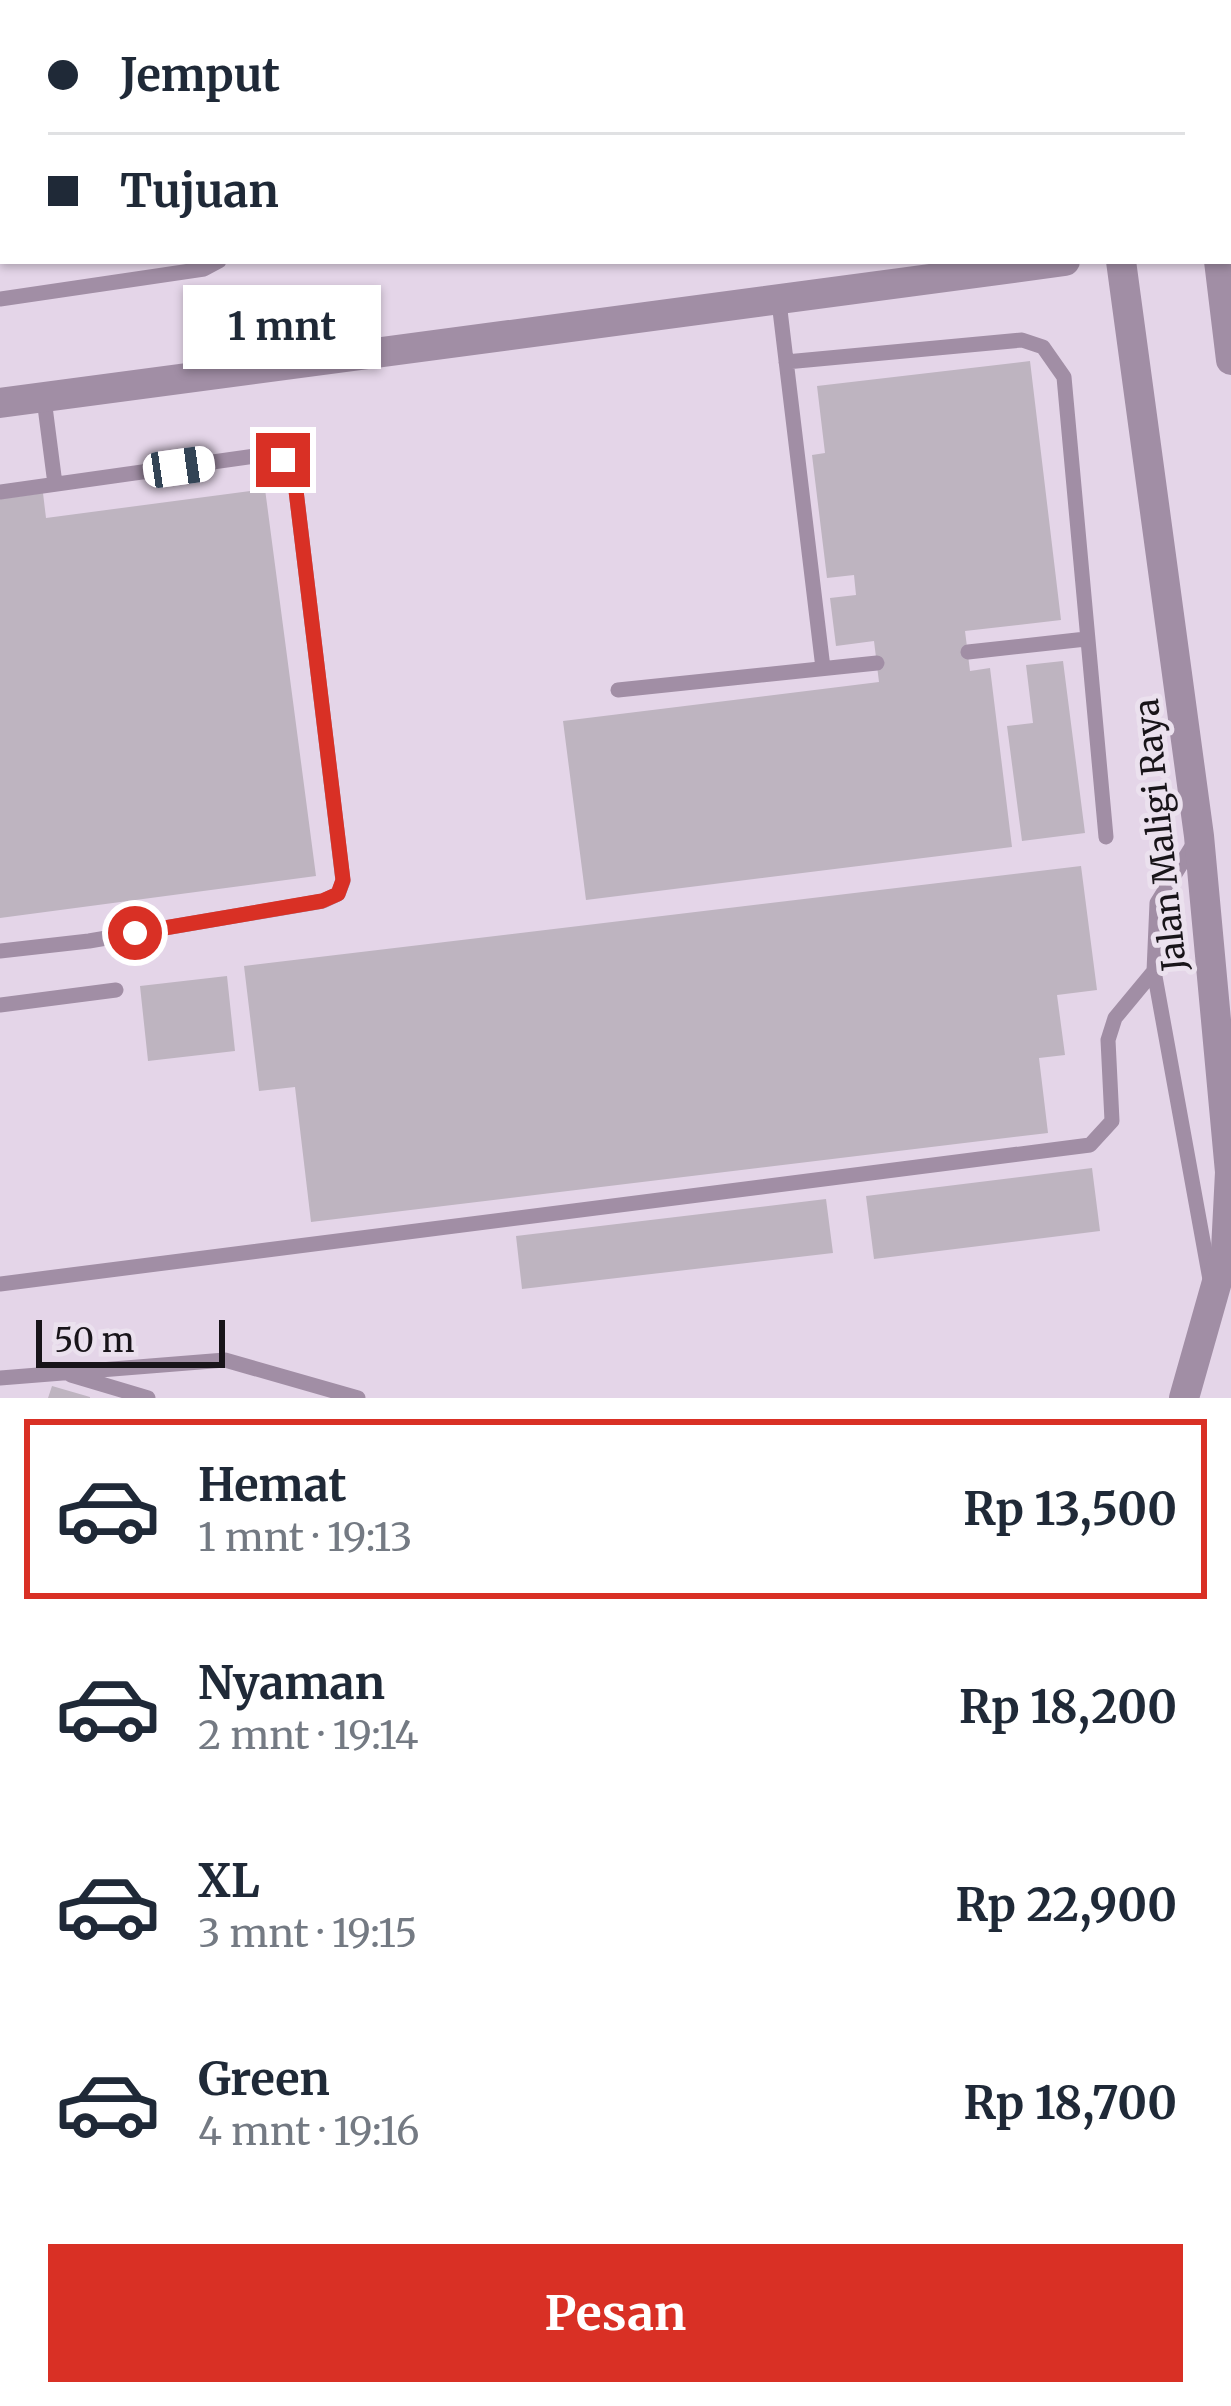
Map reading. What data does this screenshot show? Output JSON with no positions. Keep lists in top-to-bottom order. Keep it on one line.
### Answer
{"streets":{"street":["Jalan Maligi Raya"]},"scale_bar":"50 m","page":{"banner":["Jemput","Tujuan"],"bubble":"1 mnt","scale":"50 m","list":[{"name":"Hemat","note":"1 mnt · 19:13","value":"Rp 13,500"},{"name":"Nyaman","note":"2 mnt · 19:14","value":"Rp 18,200"},{"name":"XL","note":"3 mnt · 19:15","value":"Rp 22,900"},{"name":"Green","note":"4 mnt · 19:16","value":"Rp 18,700"}],"buttons":"Pesan"}}
